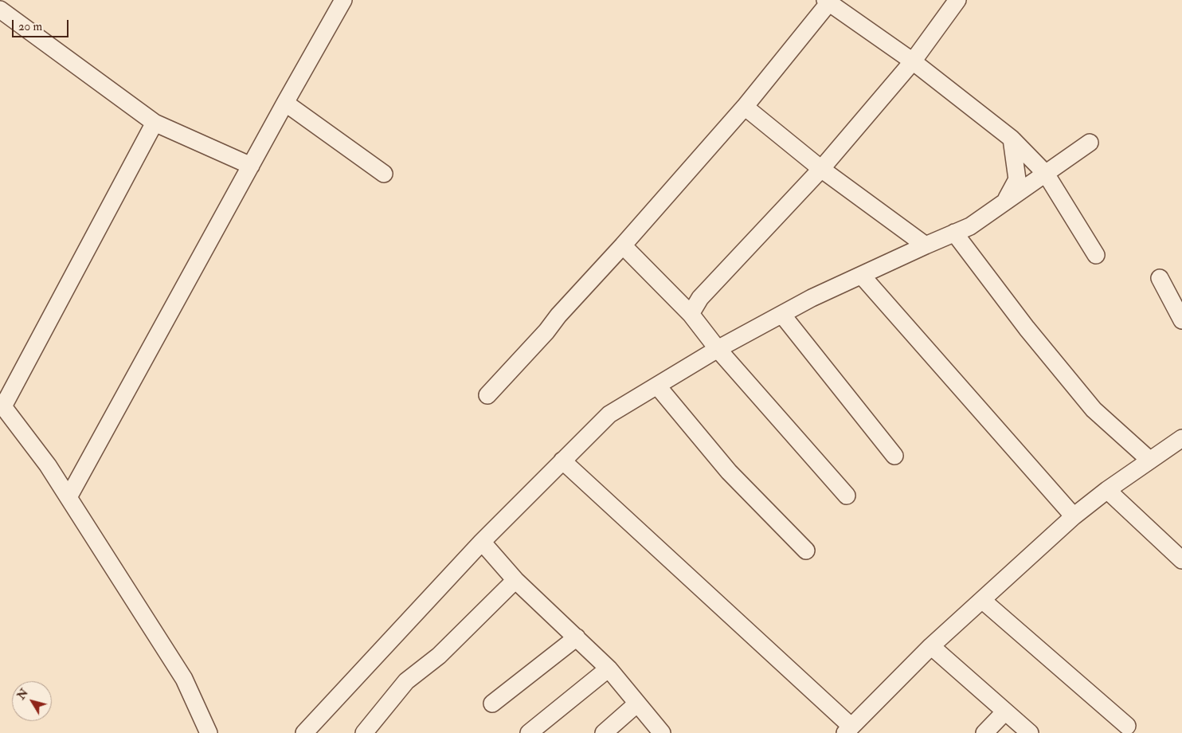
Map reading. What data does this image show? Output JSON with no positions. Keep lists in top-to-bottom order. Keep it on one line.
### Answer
{"scale_bar":"20 m","north":"top left"}
